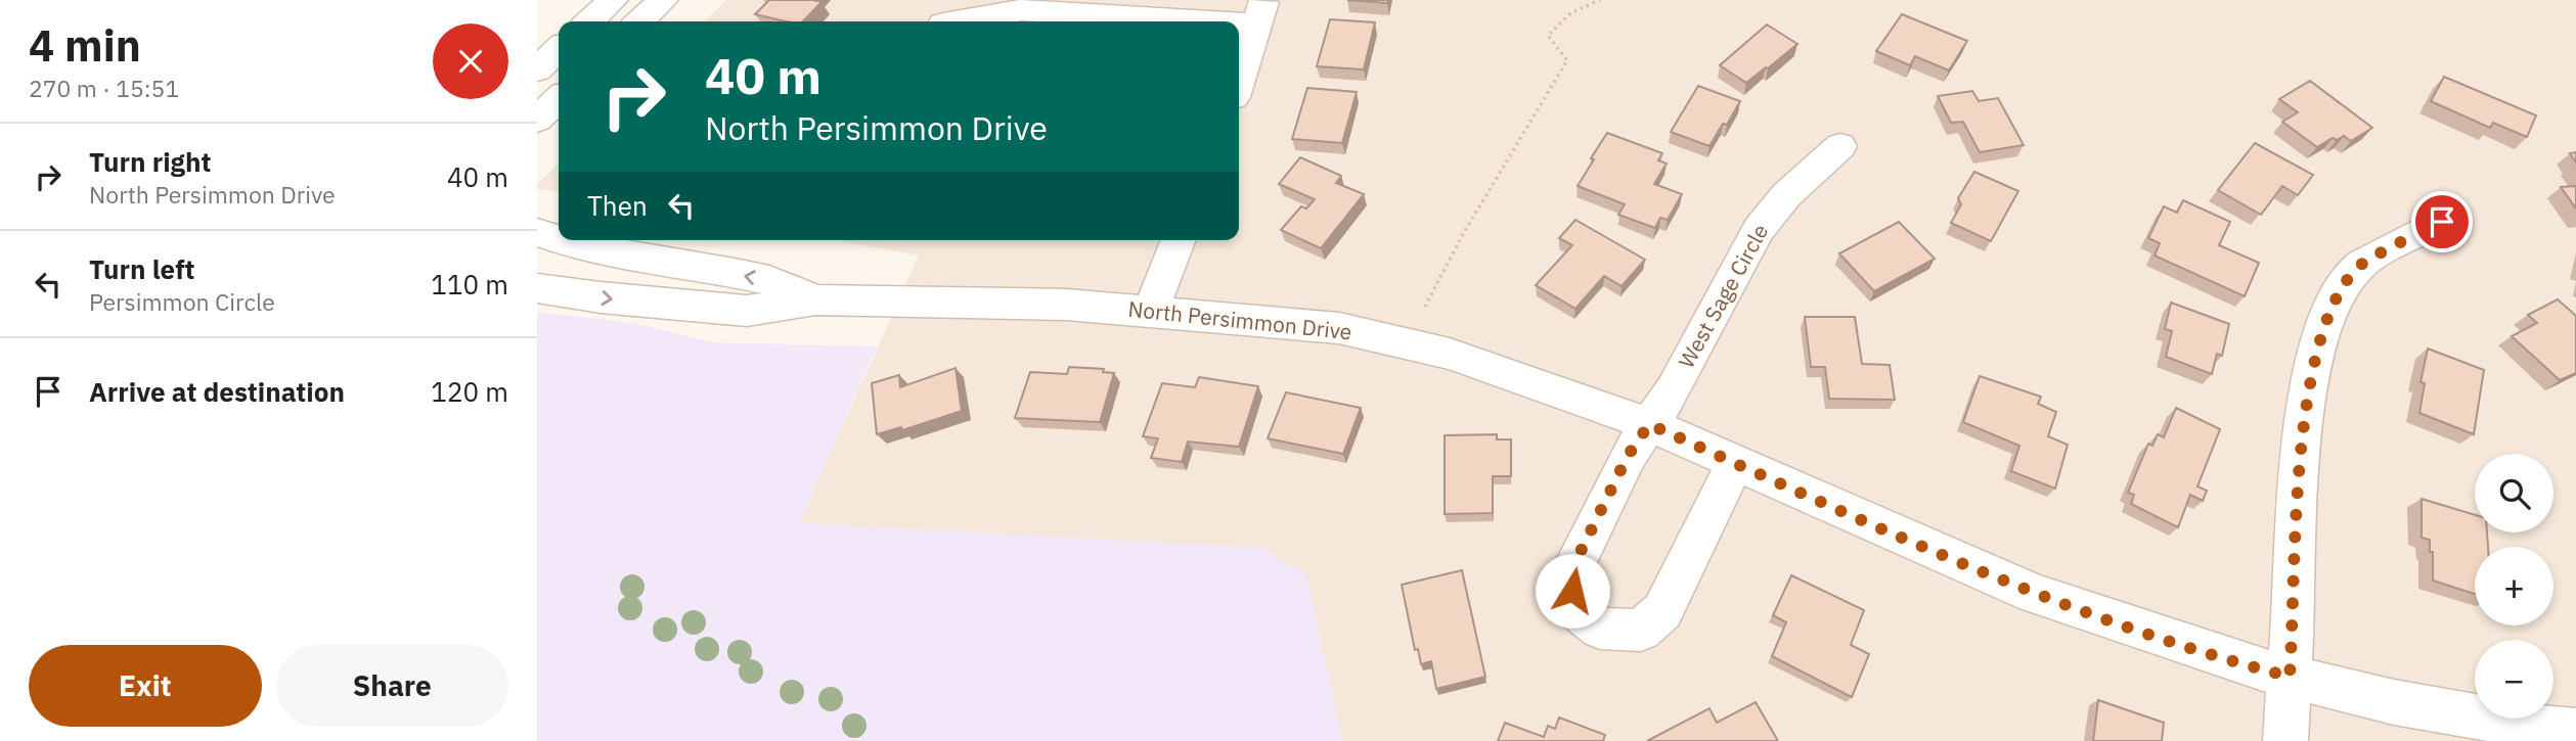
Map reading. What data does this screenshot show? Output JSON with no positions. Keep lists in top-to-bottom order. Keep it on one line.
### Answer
{"streets":{"street":["West Sage Circle","North Persimmon Drive"]},"crossings":[["West Sage Circle","North Persimmon Drive"]],"page":{"heading":["4 min","270 m · 15:51"],"turn":["40 m","North Persimmon Drive"],"list":[{"name":"Turn right","note":"North Persimmon Drive","value":"40 m"},{"name":"Turn left","note":"Persimmon Circle","value":"110 m"},{"name":"Arrive at destination","value":"120 m"}],"then":"Then","map_buttons":["+","−"],"buttons":["Exit","Share"]}}
